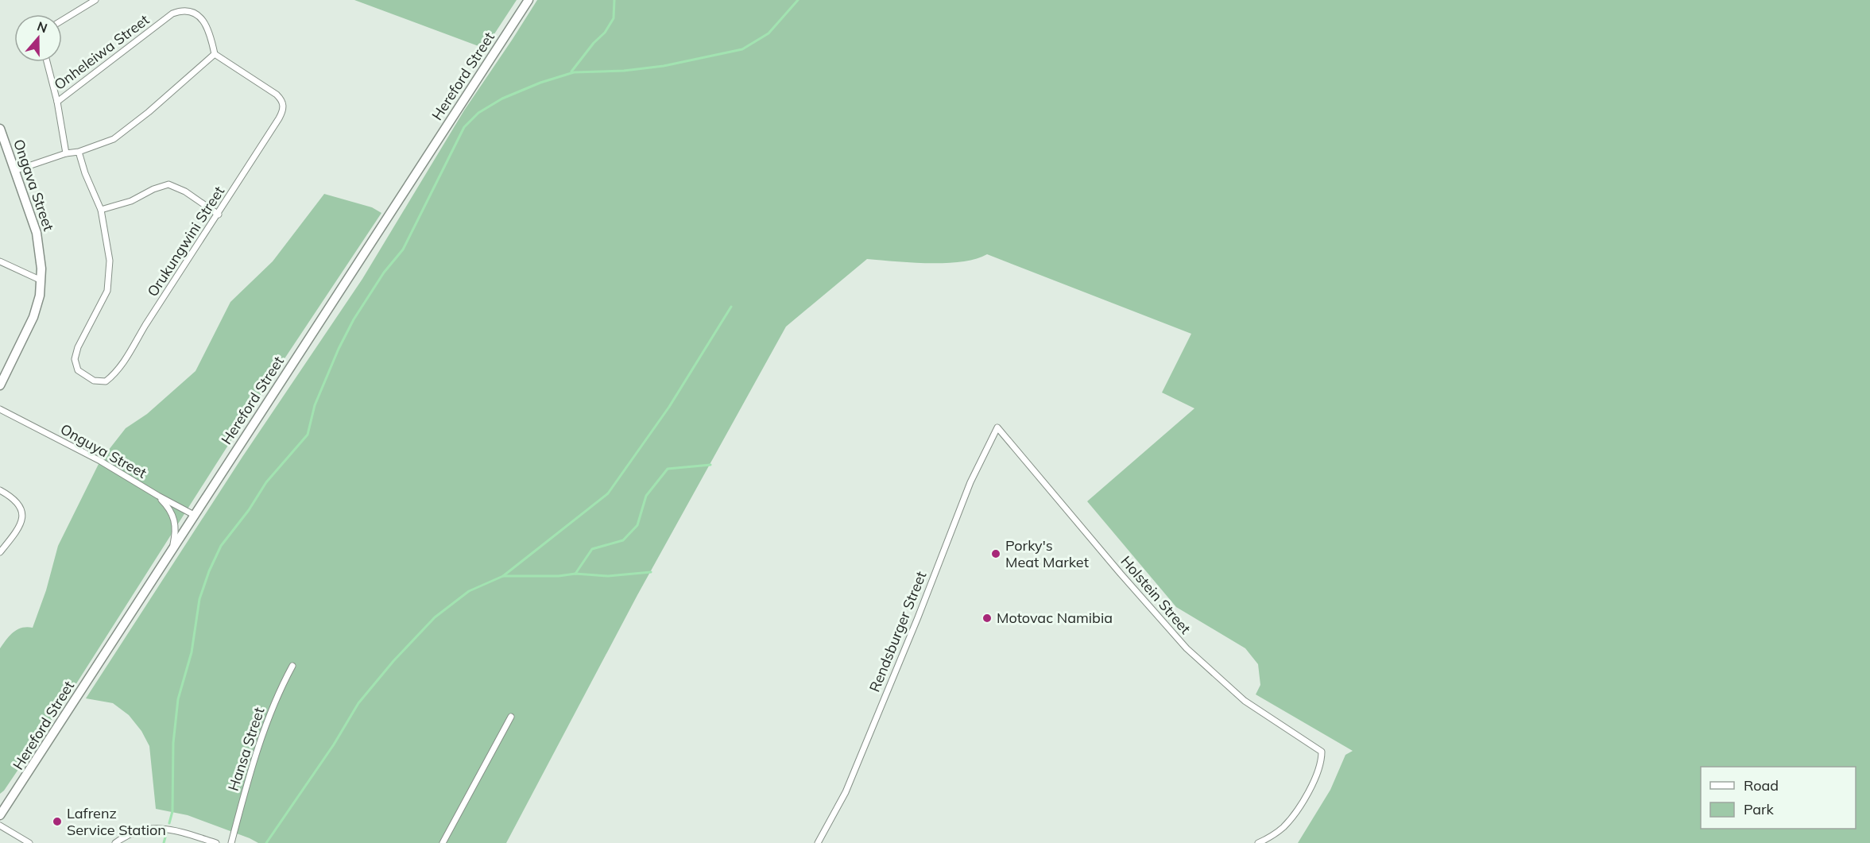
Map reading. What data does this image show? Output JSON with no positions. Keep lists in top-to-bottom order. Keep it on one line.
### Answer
{"streets":{"main road":["Hereford Street","Ongava Street"],"street":["Onheleiwa Street","Orukungwini Street","Onguya Street","Holstein Street","Rendsburger Street","Hansa Street"]},"crossings":[["Onheleiwa Street","Orukungwini Street"],["Hereford Street","Onguya Street"],["Holstein Street","Rendsburger Street"]],"places":["Porky's Meat Market","Motovac Namibia","Lafrenz Service Station"],"legend":["Road","Park"],"north":"top"}
